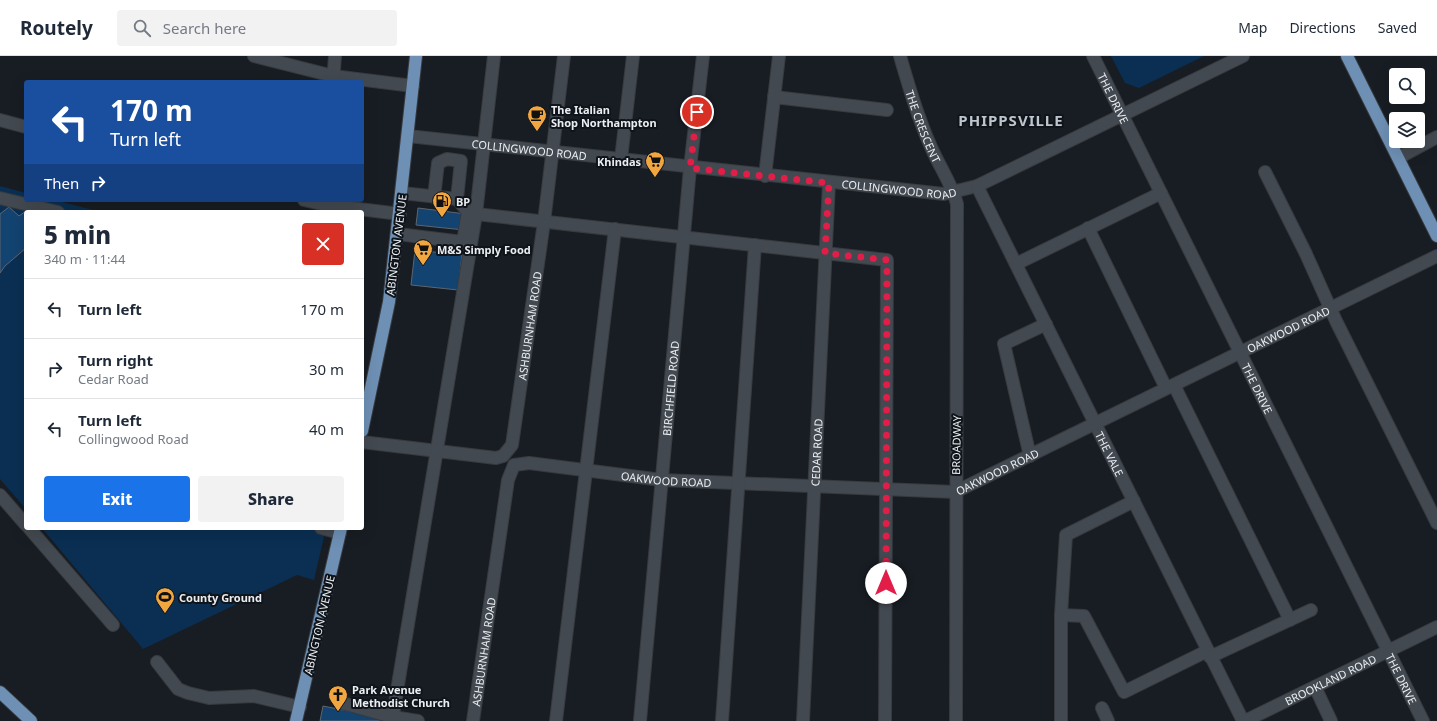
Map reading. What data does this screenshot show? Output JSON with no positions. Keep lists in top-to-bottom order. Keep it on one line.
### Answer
{"streets":{"main road":["ABINGTON AVENUE"],"street":["THE DRIVE","THE CRESCENT","COLLINGWOOD ROAD","ASHBURNHAM ROAD","OAKWOOD ROAD","BIRCHFIELD ROAD","BROADWAY","CEDAR ROAD","THE VALE","BROOKLAND ROAD"]},"crossings":[["THE DRIVE","COLLINGWOOD ROAD"],["THE DRIVE","OAKWOOD ROAD"],["THE DRIVE","BROOKLAND ROAD"],["THE CRESCENT","COLLINGWOOD ROAD"],["THE CRESCENT","BROADWAY"],["COLLINGWOOD ROAD","ABINGTON AVENUE"],["COLLINGWOOD ROAD","ASHBURNHAM ROAD"],["COLLINGWOOD ROAD","BIRCHFIELD ROAD"],["COLLINGWOOD ROAD","BROADWAY"],["COLLINGWOOD ROAD","CEDAR ROAD"],["COLLINGWOOD ROAD","THE VALE"],["ASHBURNHAM ROAD","OAKWOOD ROAD"],["OAKWOOD ROAD","BIRCHFIELD ROAD"],["OAKWOOD ROAD","BROADWAY"],["OAKWOOD ROAD","CEDAR ROAD"],["OAKWOOD ROAD","THE VALE"],["THE VALE","BROOKLAND ROAD"]],"districts":["PHIPPSVILLE"],"places":{"cafe":["The Italian Shop Northampton"],"supermarket":["Khindas","M&S Simply Food"],"fuel station":["BP"],"sports":["County Ground"],"church":["Park Avenue Methodist Church"]},"page":{"header":"Routely","search":"Search here","nav":["Map","Directions","Saved"],"turn":["170 m","Turn left"],"then":"Then","heading":["5 min","340 m · 11:44"],"list":[{"name":"Turn left","value":"170 m"},{"name":"Turn right","note":"Cedar Road","value":"30 m"},{"name":"Turn left","note":"Collingwood Road","value":"40 m"}],"buttons":["Exit","Share"]}}
